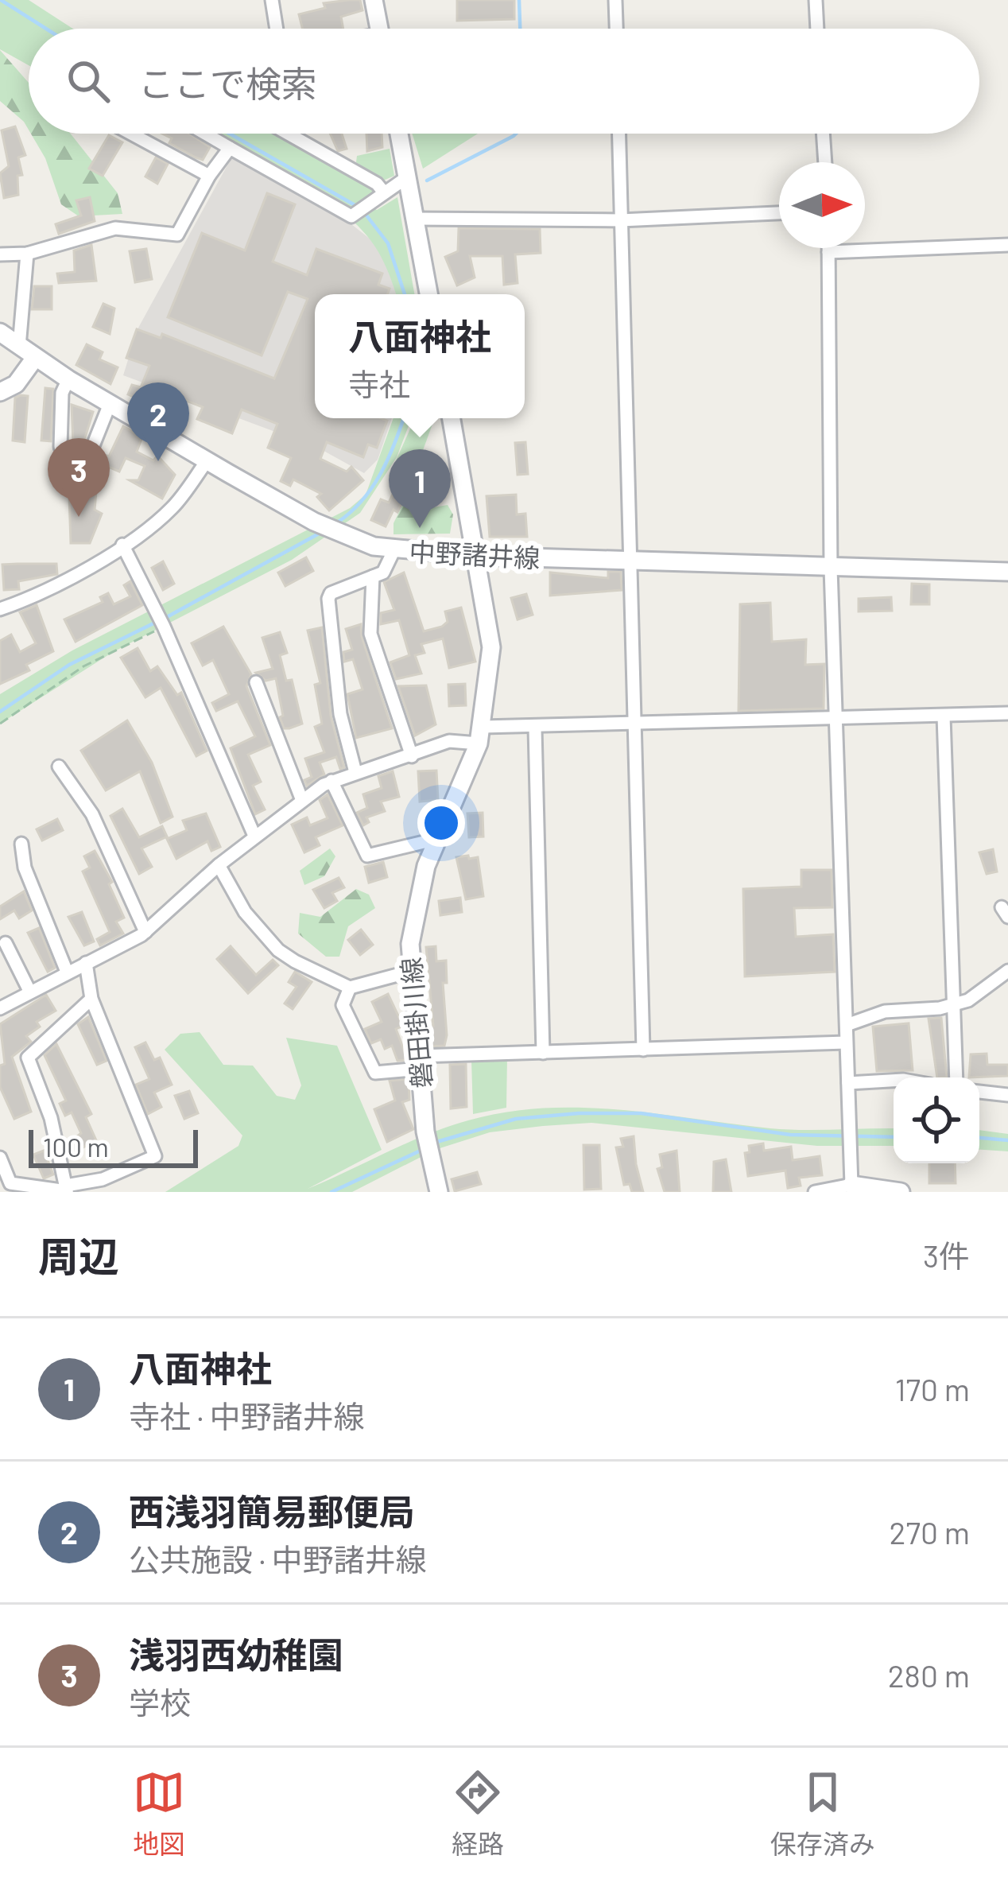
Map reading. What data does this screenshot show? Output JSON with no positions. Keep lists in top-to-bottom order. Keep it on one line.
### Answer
{"streets":{"main road":["中野諸井線","磐田掛川線"]},"crossings":[["中野諸井線","磐田掛川線"]],"scale_bar":"100 m","north":"right","page":{"search":"ここで検索","popup":["八面神社","寺社"],"pins":["2","3","1"],"scale":"100 m","heading":["周辺","3件"],"list":[{"mark":"1","name":"八面神社","note":"寺社 · 中野諸井線","value":"170 m"},{"mark":"2","name":"西浅羽簡易郵便局","note":"公共施設 · 中野諸井線","value":"270 m"},{"mark":"3","name":"浅羽西幼稚園","note":"学校","value":"280 m"}],"nav":["地図","経路","保存済み"]}}
